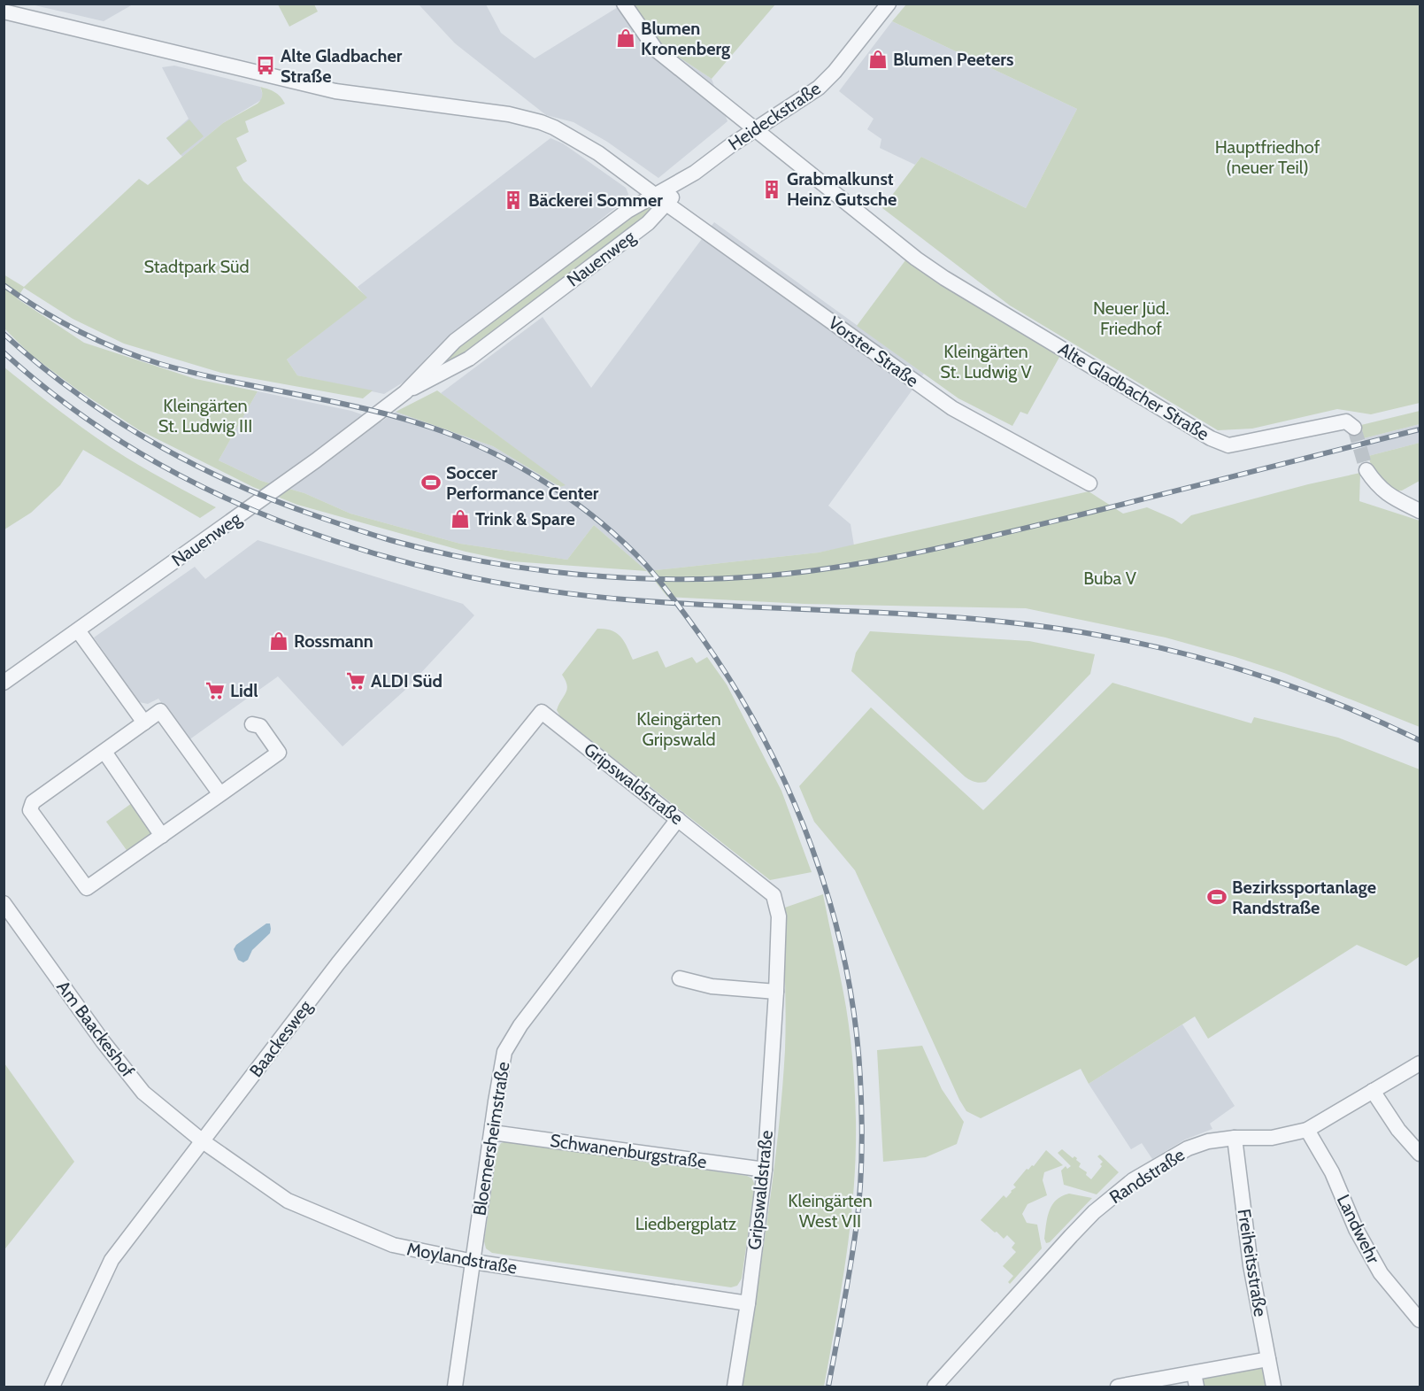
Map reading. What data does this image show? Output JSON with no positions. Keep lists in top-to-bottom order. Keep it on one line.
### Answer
{"streets":{"street":["Heideckstraße","Nauenweg","Vorster Straße","Alte Gladbacher Straße","Gripswaldstraße","Am Baackeshof","Baackesweg","Bloemersheimstraße","Schwanenburgstraße","Randstraße","Landwehr","Moylandstraße","Freiheitsstraße"]},"crossings":[["Heideckstraße","Nauenweg"],["Heideckstraße","Alte Gladbacher Straße"],["Nauenweg","Vorster Straße"],["Gripswaldstraße","Baackesweg"],["Gripswaldstraße","Bloemersheimstraße"],["Gripswaldstraße","Schwanenburgstraße"],["Gripswaldstraße","Moylandstraße"],["Am Baackeshof","Baackesweg"],["Am Baackeshof","Moylandstraße"],["Baackesweg","Moylandstraße"],["Bloemersheimstraße","Schwanenburgstraße"],["Bloemersheimstraße","Moylandstraße"],["Randstraße","Landwehr"],["Randstraße","Freiheitsstraße"]],"parks":["Hauptfriedhof (neuer Teil)","Stadtpark Süd","Neuer Jüd. Friedhof","Kleingärten St. Ludwig V","Kleingärten St. Ludwig III","Buba V","Kleingärten Gripswald","Kleingärten West VII","Liedbergplatz"],"places":{"shop":["Blumen Kronenberg","Blumen Peeters","Trink & Spare","Rossmann"],"bus stop":["Alte Gladbacher Straße"],"building":["Grabmalkunst Heinz Gutsche","Bäckerei Sommer"],"sports":["Soccer Performance Center","Bezirkssportanlage Randstraße"],"supermarket":["ALDI Süd","Lidl"]}}
